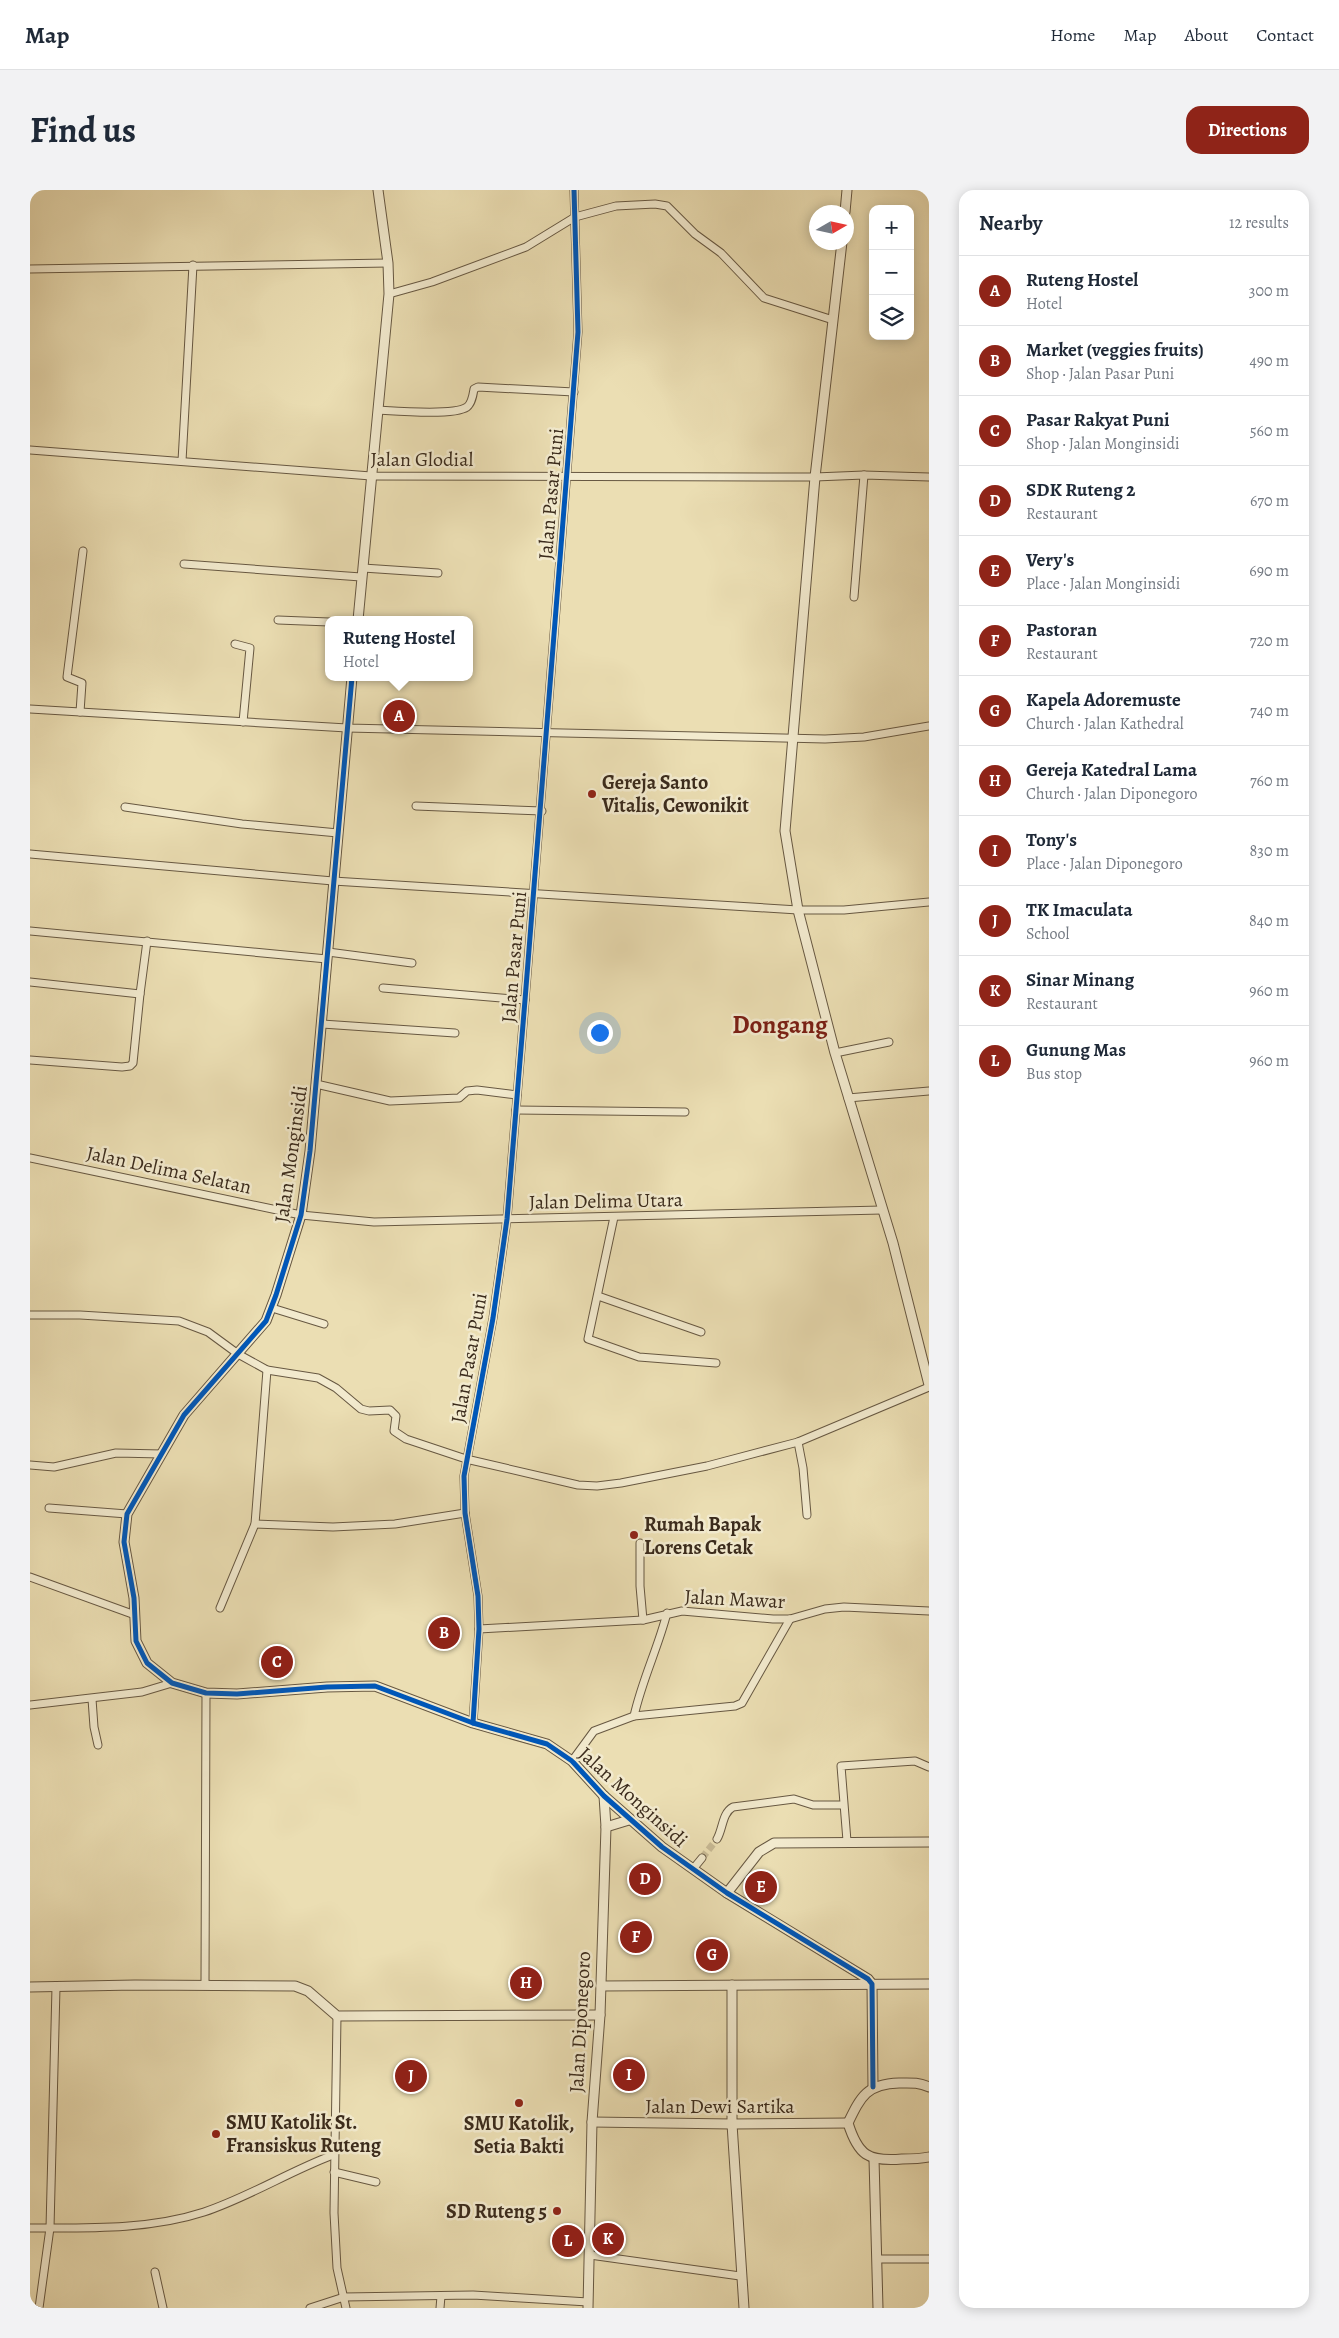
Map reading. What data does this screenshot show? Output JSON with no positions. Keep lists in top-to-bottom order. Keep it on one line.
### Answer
{"streets":{"street":["Jalan Glodial","Jalan Pasar Puni","Jalan Monginsidi","Jalan Delima Selatan","Jalan Delima Utara","Jalan Mawar","Jalan Diponegoro","Jalan Dewi Sartika"]},"crossings":[["Jalan Glodial","Jalan Pasar Puni"],["Jalan Pasar Puni","Jalan Monginsidi"],["Jalan Pasar Puni","Jalan Delima Utara"],["Jalan Pasar Puni","Jalan Mawar"],["Jalan Monginsidi","Jalan Delima Selatan"],["Jalan Monginsidi","Jalan Delima Utara"],["Jalan Monginsidi","Jalan Diponegoro"],["Jalan Delima Selatan","Jalan Delima Utara"],["Jalan Diponegoro","Jalan Dewi Sartika"]],"districts":["Dongang"],"places":["Gereja Santo Vitalis, Cewonikit","Rumah Bapak Lorens Cetak","SMU Katolik, Setia Bakti","SMU Katolik St. Fransiskus Ruteng","SD Ruteng 5"],"north":"right","page":{"header":"Map","nav":["Home","Map","About","Contact"],"title":"Find us","buttons":"Directions","heading":["Nearby","12 results"],"map_buttons":["+","−"],"list":[{"mark":"A","name":"Ruteng Hostel","note":"Hotel","value":"300 m"},{"mark":"B","name":"Market (veggies fruits)","note":"Shop · Jalan Pasar Puni","value":"490 m"},{"mark":"C","name":"Pasar Rakyat Puni","note":"Shop · Jalan Monginsidi","value":"560 m"},{"mark":"D","name":"SDK Ruteng 2","note":"Restaurant","value":"670 m"},{"mark":"E","name":"Very's","note":"Place · Jalan Monginsidi","value":"690 m"},{"mark":"F","name":"Pastoran","note":"Restaurant","value":"720 m"},{"mark":"G","name":"Kapela Adoremuste","note":"Church · Jalan Kathedral","value":"740 m"},{"mark":"H","name":"Gereja Katedral Lama","note":"Church · Jalan Diponegoro","value":"760 m"},{"mark":"I","name":"Tony's","note":"Place · Jalan Diponegoro","value":"830 m"},{"mark":"J","name":"TK Imaculata","note":"School","value":"840 m"},{"mark":"K","name":"Sinar Minang","note":"Restaurant","value":"960 m"},{"mark":"L","name":"Gunung Mas","note":"Bus stop","value":"960 m"}],"popup":["Ruteng Hostel","Hotel"],"pins":["A","B","C","D","E","F","G","H","I","J","K","L"]}}
